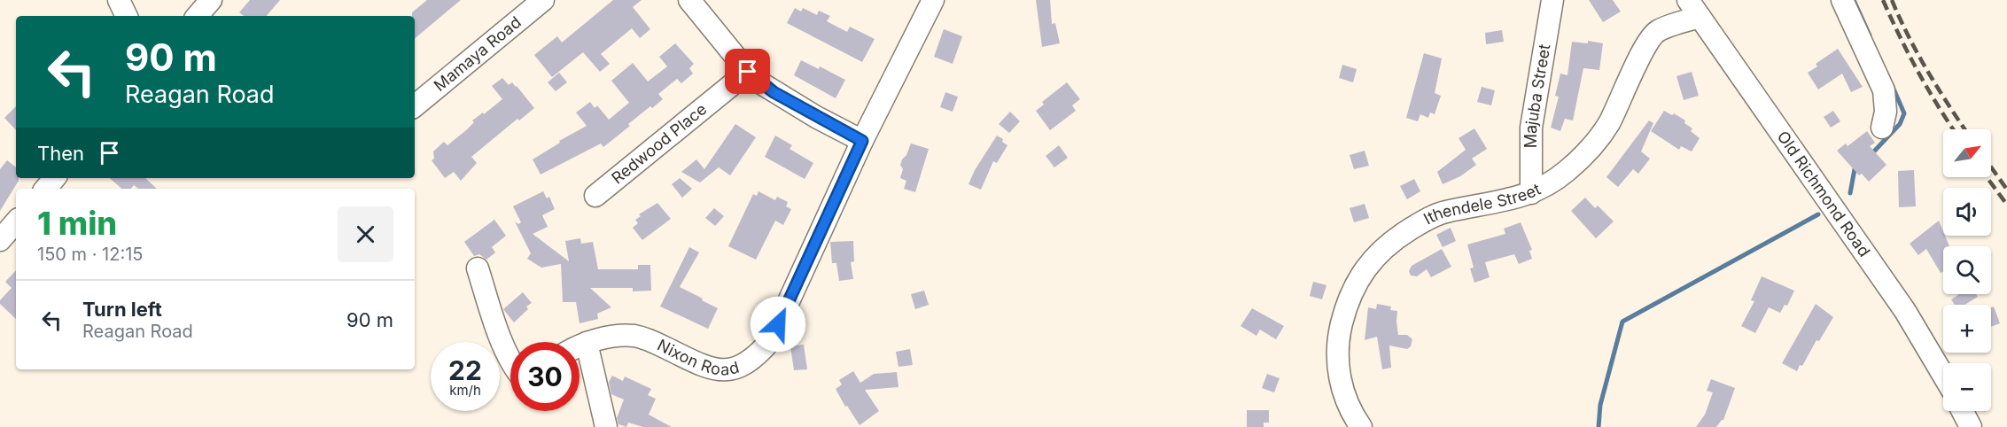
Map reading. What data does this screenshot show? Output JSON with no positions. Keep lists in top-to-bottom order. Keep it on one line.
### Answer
{"streets":{"street":["Mamaya Road","Majuba Street","Redwood Place","Old Richmond Road","Ithendele Street","Nixon Road"]},"crossings":[["Majuba Street","Ithendele Street"],["Old Richmond Road","Ithendele Street"]],"north":"top right","page":{"turn":["90 m","Reagan Road"],"then":"Then","map_buttons":["+","−"],"heading":["1 min","150 m · 12:15"],"list":[{"name":"Turn left","note":"Reagan Road","value":"90 m"}],"speed":"22 km/h","limit":"30"}}
